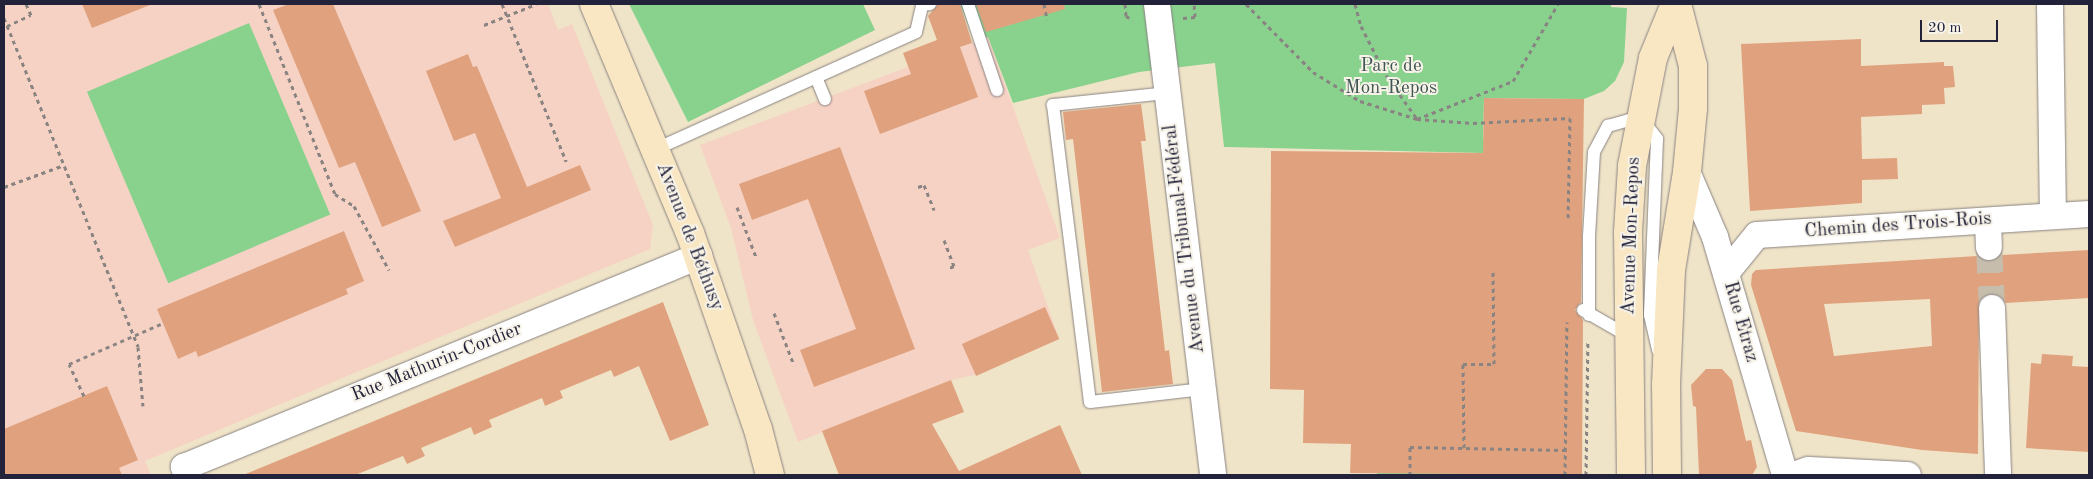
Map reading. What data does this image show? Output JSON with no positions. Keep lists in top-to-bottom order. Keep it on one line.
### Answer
{"streets":{"main road":["Avenue Mon-Repos","Avenue de Béthusy"],"street":["Chemin des Trois-Rois","Avenue du Tribunal-Fédéral","Rue Etraz","Rue Mathurin-Cordier"]},"crossings":[["Chemin des Trois-Rois","Rue Etraz"],["Avenue Mon-Repos","Rue Etraz"],["Avenue de Béthusy","Rue Mathurin-Cordier"]],"parks":["Parc de Mon-Repos"],"scale_bar":"20 m"}
